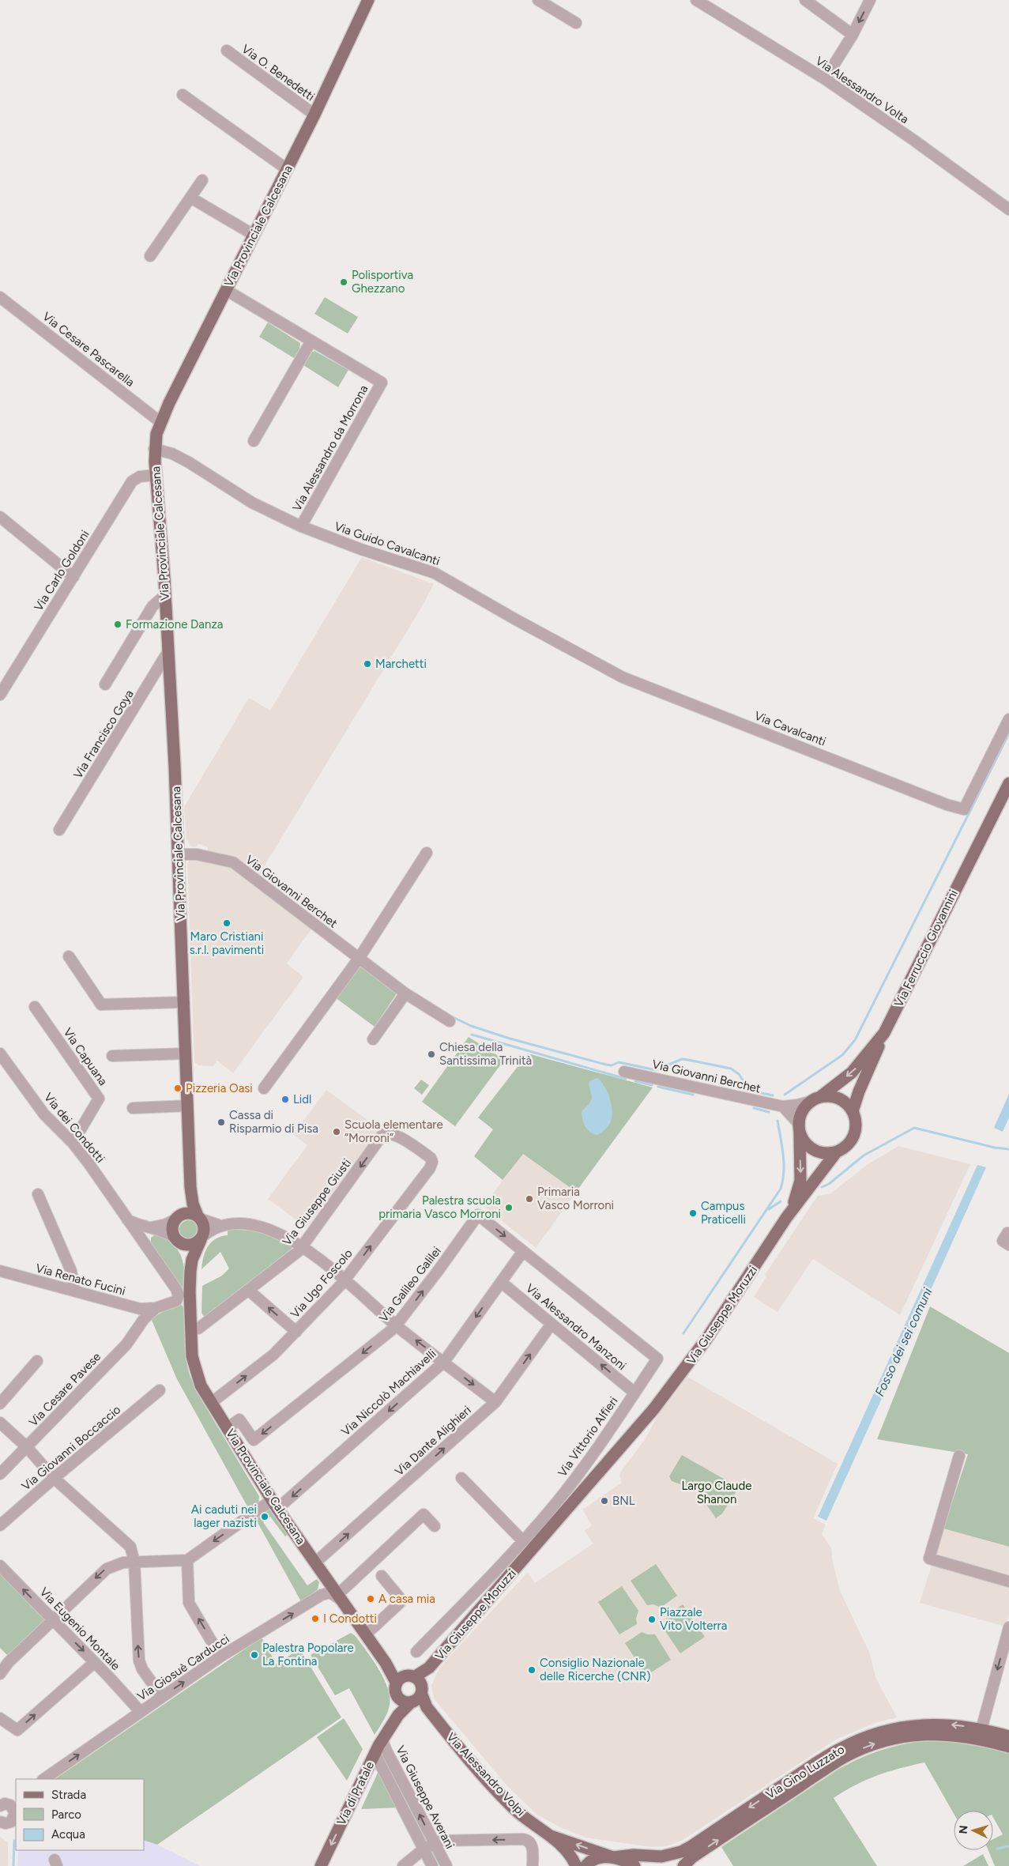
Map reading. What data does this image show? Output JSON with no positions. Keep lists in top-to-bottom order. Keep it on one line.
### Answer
{"streets":{"main road":["Via Provinciale Calcesana","Via Ferruccio Giovannini","Via Giuseppe Moruzzi","Via Gino Luzzato","Via Alessandro Volpi","Via di Pratale"],"street":["Via O. Benedetti","Via Alessandro Volta","Via Cesare Pascarella","Via Alessandro da Morrona","Via Guido Cavalcanti","Via Carlo Goldoni","Via Cavalcanti","Via Francisco Goya","Via Giovanni Berchet","Via Capuana","Via dei Condotti","Via Giuseppe Giusti","Via Renato Fucini","Via Ugo Foscolo","Via Galileo Galilei","Via Alessandro Manzoni","Via Cesare Pavese","Via Niccolò Machiavelli","Via Vittorio Alfieri","Via Dante Alighieri","Via Giovanni Boccaccio","Via Eugenio Montale","Via Giosuè Carducci","Via Giuseppe Averani"]},"crossings":[["Via O. Benedetti","Via Provinciale Calcesana"],["Via Provinciale Calcesana","Via Cesare Pascarella"],["Via Provinciale Calcesana","Via Guido Cavalcanti"],["Via Provinciale Calcesana","Via Carlo Goldoni"],["Via Provinciale Calcesana","Via Francisco Goya"],["Via Provinciale Calcesana","Via Giovanni Berchet"],["Via Provinciale Calcesana","Via Ugo Foscolo"],["Via Provinciale Calcesana","Via Galileo Galilei"],["Via Provinciale Calcesana","Via Niccolò Machiavelli"],["Via Provinciale Calcesana","Via Dante Alighieri"],["Via Provinciale Calcesana","Via Giosuè Carducci"],["Via Provinciale Calcesana","Via di Pratale"],["Via Alessandro da Morrona","Via Guido Cavalcanti"],["Via Guido Cavalcanti","Via Cavalcanti"],["Via Giovanni Berchet","Via Ferruccio Giovannini"],["Via Giovanni Berchet","Via Giuseppe Moruzzi"],["Via Ferruccio Giovannini","Via Giuseppe Moruzzi"],["Via Capuana","Via dei Condotti"],["Via dei Condotti","Via Cesare Pavese"],["Via Giuseppe Giusti","Via Ugo Foscolo"],["Via Renato Fucini","Via Cesare Pavese"],["Via Galileo Galilei","Via Vittorio Alfieri"],["Via Giuseppe Moruzzi","Via Alessandro Volpi"],["Via Giuseppe Moruzzi","Via di Pratale"],["Via Alessandro Manzoni","Via Niccolò Machiavelli"],["Via Alessandro Manzoni","Via Vittorio Alfieri"],["Via Alessandro Manzoni","Via Dante Alighieri"],["Via Eugenio Montale","Via Giosuè Carducci"],["Via Gino Luzzato","Via Alessandro Volpi"],["Via Alessandro Volpi","Via di Pratale"],["Via di Pratale","Via Giuseppe Averani"]],"one_way":["Via Ugo Foscolo","Via Alessandro Manzoni","Via Niccolò Machiavelli","Via Dante Alighieri","Via Giosuè Carducci","Via di Pratale"],"water":["Fosso dei sei comuni"],"parks":["Largo Claude Shanon"],"places":["Polisportiva Ghezzano","Formazione Danza","Marchetti","Maro Cristiani s.r.l. pavimenti","Chiesa della Santissima Trinità","Pizzeria Oasi","Lidl","Cassa di Risparmio di Pisa","Scuola elementare “Morroni”","Primaria Vasco Morroni","Palestra scuola primaria Vasco Morroni","Campus Praticelli","BNL","Ai caduti nei lager nazisti","A casa mia","I Condotti","Piazzale Vito Volterra","Palestra Popolare La Fontina","Consiglio Nazionale delle Ricerche (CNR)"],"legend":["Strada","Parco","Acqua"],"north":"left"}
